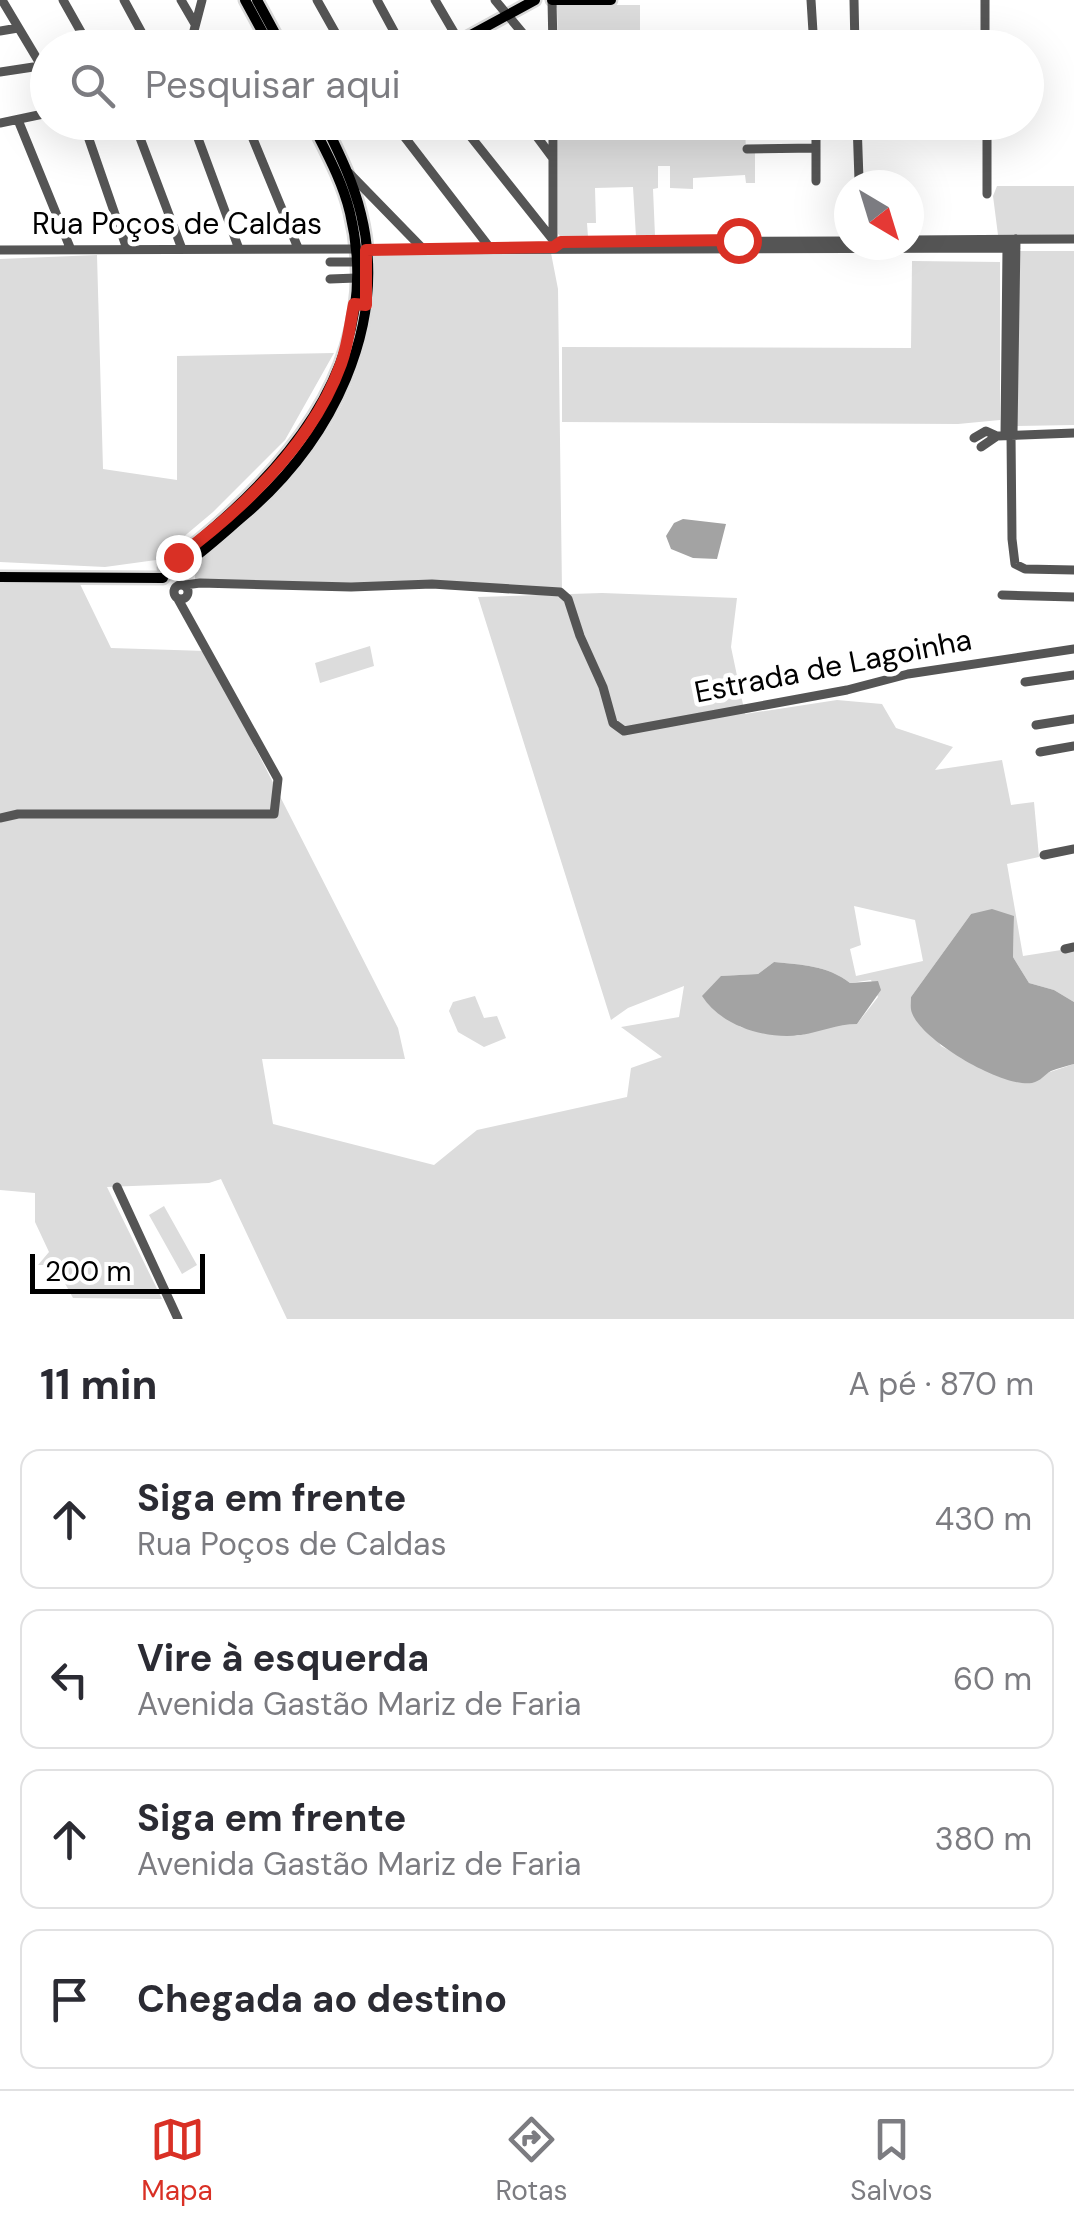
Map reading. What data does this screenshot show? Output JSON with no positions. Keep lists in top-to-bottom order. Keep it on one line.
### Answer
{"streets":{"street":["Rua Poços de Caldas","Estrada de Lagoinha"]},"scale_bar":"200 m","north":"bottom right","page":{"search":"Pesquisar aqui","scale":"200 m","heading":["11 min","A pé · 870 m"],"list":[["Siga em frente","Rua Poços de Caldas","430 m"],["Vire à esquerda","Avenida Gastão Mariz de Faria","60 m"],["Siga em frente","Avenida Gastão Mariz de Faria","380 m"],"Chegada ao destino"],"nav":["Mapa","Rotas","Salvos"]}}
